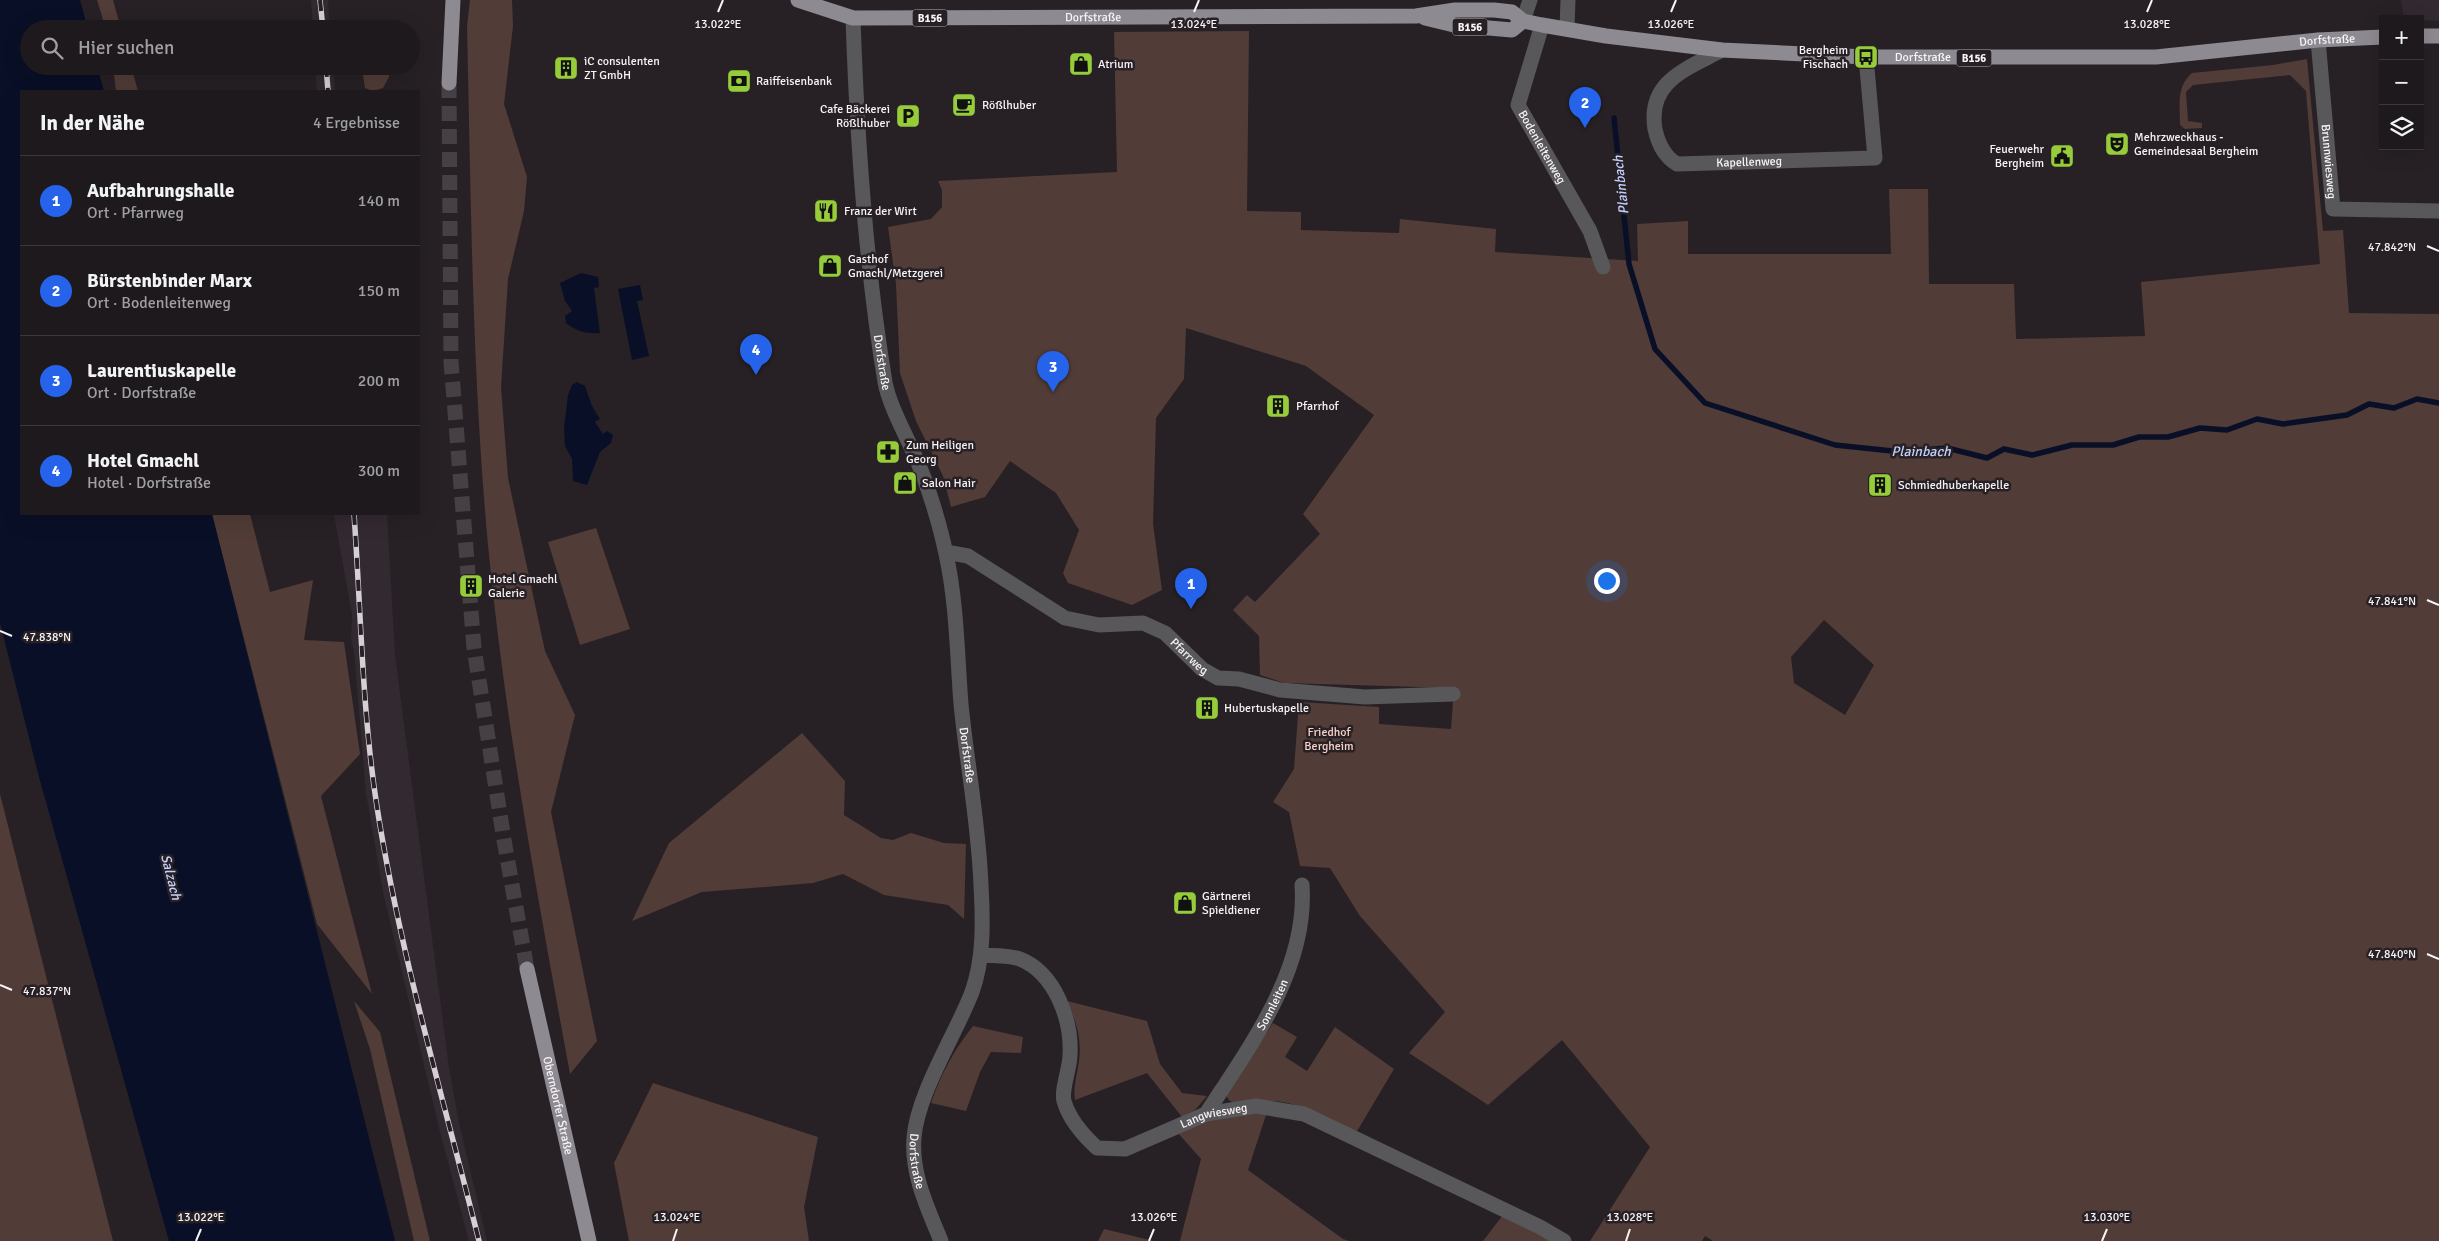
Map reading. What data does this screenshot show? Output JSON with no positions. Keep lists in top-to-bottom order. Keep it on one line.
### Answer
{"streets":{"main road":["Dorfstraße","B156","Oberndorfer Straße"],"street":["Bodenleitenweg","Kapellenweg","Brunnwiesweg","Pfarrweg","Sonnleiten","Langwiesweg"]},"crossings":[["Dorfstraße","B156"],["Dorfstraße","Bodenleitenweg"],["Dorfstraße","Kapellenweg"],["Dorfstraße","Brunnwiesweg"],["Dorfstraße","Pfarrweg"],["Dorfstraße","Langwiesweg"],["Sonnleiten","Langwiesweg"]],"water":["Plainbach","Salzach"],"parks":["Friedhof Bergheim"],"places":{"bus stop":["Bergheim Fischach"],"shop":["Atrium","Gasthof Gmachl/Metzgerei","Salon Hair","Gärtnerei Spieldiener"],"building":["iC consulenten ZT GmbH","Pfarrhof","Schmiedhuberkapelle","Hotel Gmachl Galerie","Hubertuskapelle"],"bank":["Raiffeisenbank"],"cafe":["Rößlhuber"],"parking":["Cafe Bäckerei Rößlhuber"],"theatre":["Mehrzweckhaus - Gemeindesaal Bergheim"],"public building":["Feuerwehr Bergheim"],"restaurant":["Franz der Wirt"],"pharmacy":["Zum Heiligen Georg"]},"page":{"map_buttons":["+","−"],"search":"Hier suchen","pins":["2","4","3","1"],"heading":["In der Nähe","4 Ergebnisse"],"list":[{"mark":"1","name":"Aufbahrungshalle","note":"Ort · Pfarrweg","value":"140 m"},{"mark":"2","name":"Bürstenbinder Marx","note":"Ort · Bodenleitenweg","value":"150 m"},{"mark":"3","name":"Laurentiuskapelle","note":"Ort · Dorfstraße","value":"200 m"},{"mark":"4","name":"Hotel Gmachl","note":"Hotel · Dorfstraße","value":"300 m"}]},"coordinates":["13.022°E","13.024°E","13.026°E","13.028°E","47.842°N","47.841°N","47.838°N","47.840°N","47.837°N","13.030°E"]}
